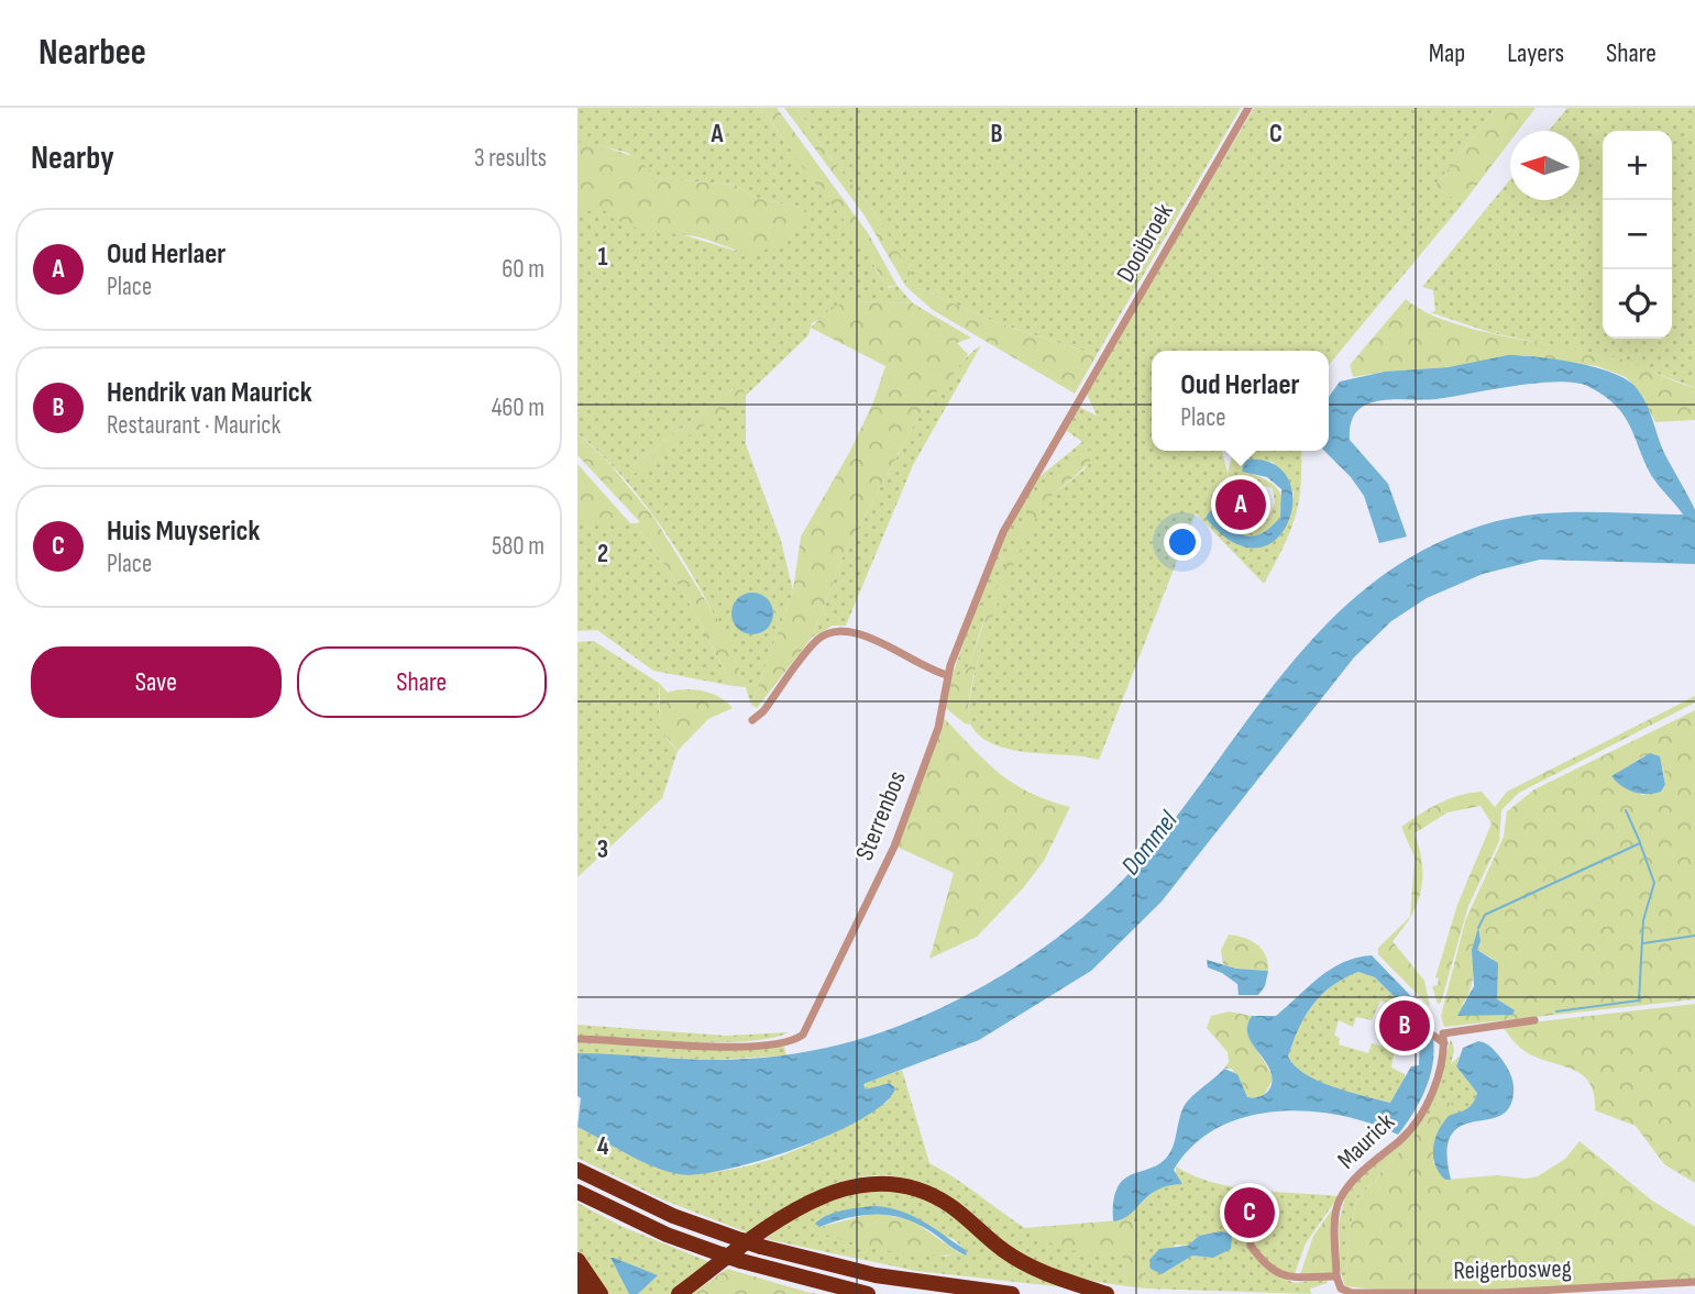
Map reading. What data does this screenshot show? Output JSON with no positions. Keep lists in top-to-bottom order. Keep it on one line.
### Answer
{"streets":{"street":["Dooibroek","Sterrenbos","Maurick","Reigerbosweg"]},"crossings":[["Dooibroek","Sterrenbos"],["Maurick","Reigerbosweg"]],"water":["Dommel"],"north":"left","page":{"header":"Nearbee","nav":["Map","Layers","Share"],"heading":["Nearby","3 results"],"map_buttons":["+","−"],"list":[{"mark":"A","name":"Oud Herlaer","note":"Place","value":"60 m"},{"mark":"B","name":"Hendrik van Maurick","note":"Restaurant · Maurick","value":"460 m"},{"mark":"C","name":"Huis Muyserick","note":"Place","value":"580 m"}],"popup":["Oud Herlaer","Place"],"pins":["A","B","C"],"buttons":["Save","Share"]},"grid":{"columns":["A","B","C"],"rows":["1","2","3","4"]}}
